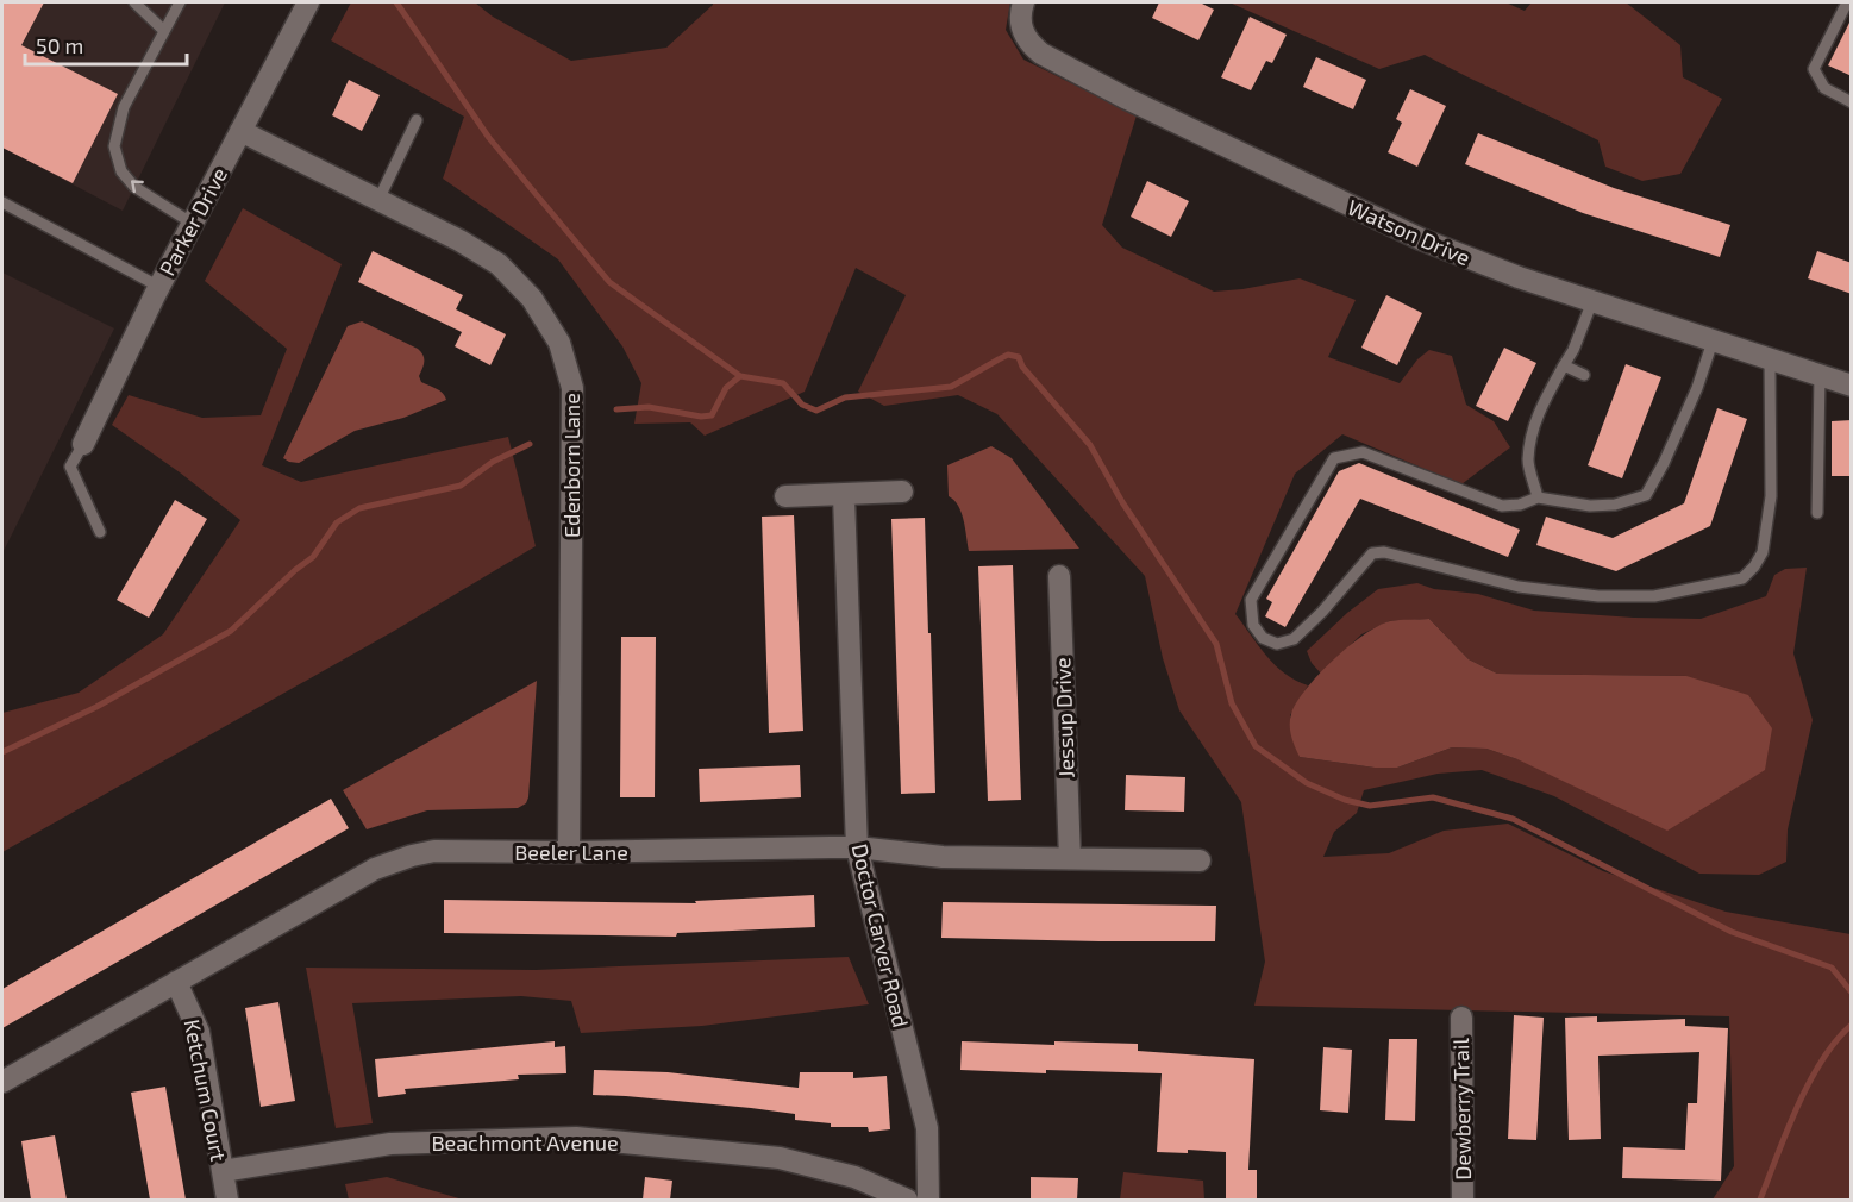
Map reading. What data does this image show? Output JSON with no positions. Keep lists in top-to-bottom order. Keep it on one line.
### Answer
{"streets":{"street":["Parker Drive","Watson Drive","Edenborn Lane","Jessup Drive","Beeler Lane","Doctor Carver Road","Ketchum Court","Dewberry Trail","Beachmont Avenue"]},"crossings":[["Parker Drive","Edenborn Lane"],["Edenborn Lane","Beeler Lane"],["Jessup Drive","Beeler Lane"],["Beeler Lane","Doctor Carver Road"],["Beeler Lane","Ketchum Court"],["Ketchum Court","Beachmont Avenue"]],"scale_bar":"50 m"}
